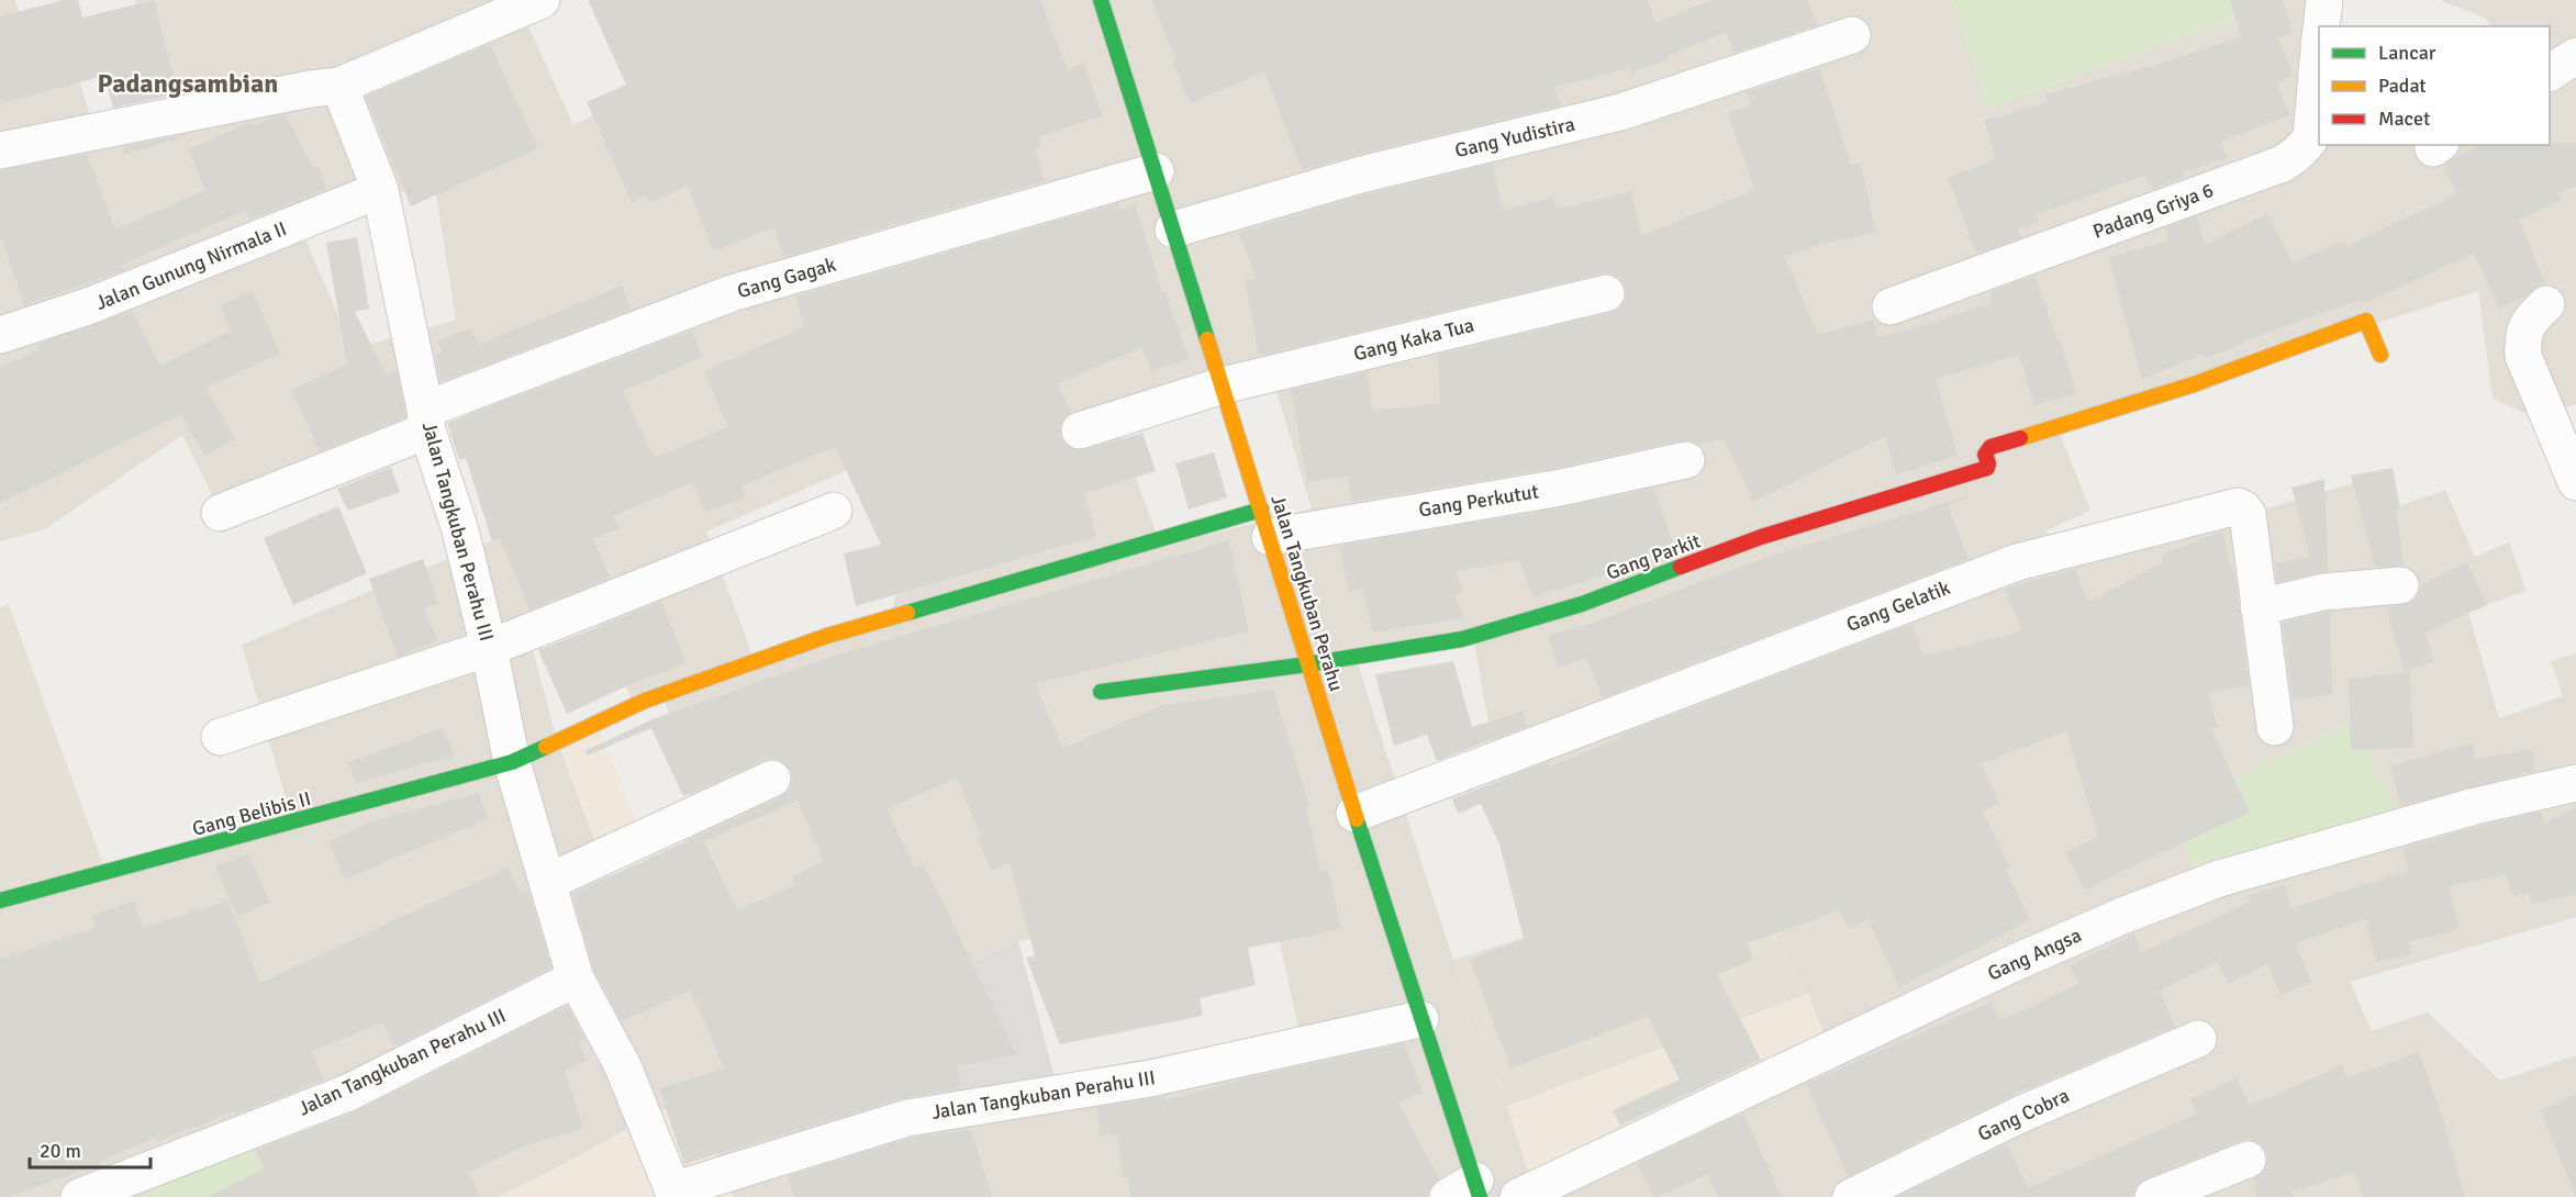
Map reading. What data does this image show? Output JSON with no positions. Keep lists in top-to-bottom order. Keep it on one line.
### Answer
{"streets":{"street":["Gang Yudistira","Padang Griya 6","Jalan Gunung Nirmala II","Gang Gagak","Gang Kaka Tua","Gang Perkutut","Jalan Tangkuban Perahu III","Gang Parkit","Jalan Tangkuban Perahu","Gang Gelatik","Gang Belibis II","Gang Angsa","Gang Cobra"]},"crossings":[["Gang Yudistira","Jalan Tangkuban Perahu"],["Jalan Gunung Nirmala II","Jalan Tangkuban Perahu III"],["Gang Gagak","Jalan Tangkuban Perahu III"],["Gang Gagak","Jalan Tangkuban Perahu"],["Gang Kaka Tua","Jalan Tangkuban Perahu"],["Gang Perkutut","Jalan Tangkuban Perahu"],["Gang Perkutut","Gang Belibis II"],["Jalan Tangkuban Perahu III","Jalan Tangkuban Perahu"],["Jalan Tangkuban Perahu III","Gang Belibis II"],["Gang Parkit","Jalan Tangkuban Perahu"],["Jalan Tangkuban Perahu","Gang Gelatik"],["Jalan Tangkuban Perahu","Gang Belibis II"]],"districts":["Padangsambian"],"legend":["Lancar","Padat","Macet"],"scale_bar":"20 m"}
